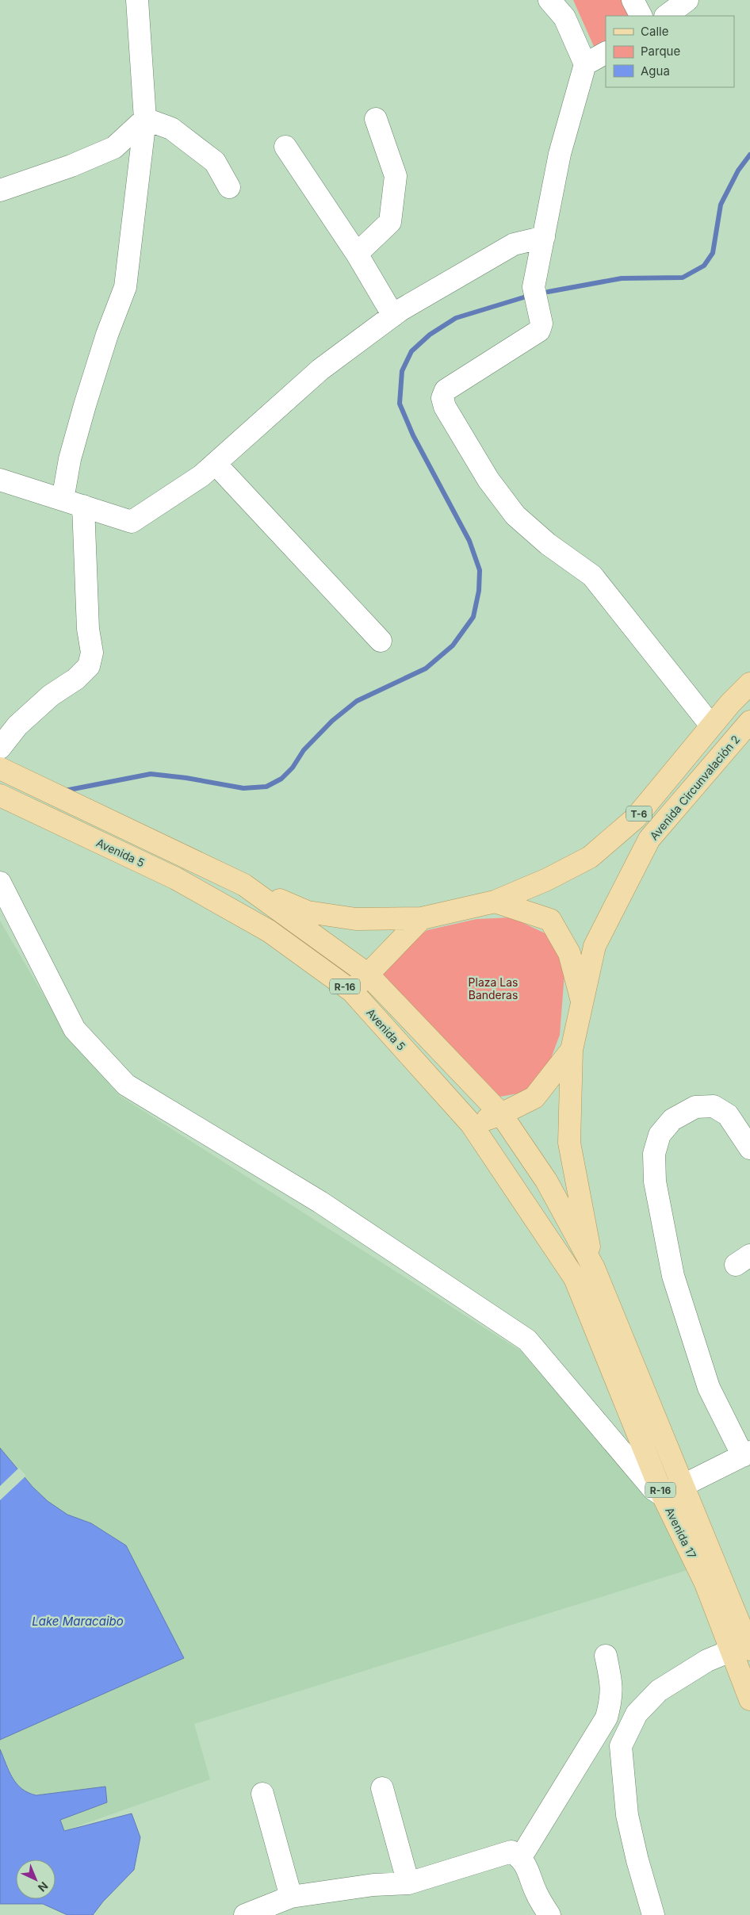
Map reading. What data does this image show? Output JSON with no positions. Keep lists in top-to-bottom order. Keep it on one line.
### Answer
{"streets":{"main road":["Avenida Circunvalación 2","T-6","Avenida 5","R-16","Avenida 17"]},"crossings":[["Avenida Circunvalación 2","T-6"],["Avenida Circunvalación 2","R-16"],["Avenida Circunvalación 2","Avenida 17"],["T-6","Avenida 5"],["T-6","R-16"],["Avenida 5","Avenida 17"],["R-16","Avenida 17"]],"water":["Lake Maracaibo"],"parks":["Plaza Las Banderas"],"legend":["Calle","Parque","Agua"],"north":"bottom right"}
